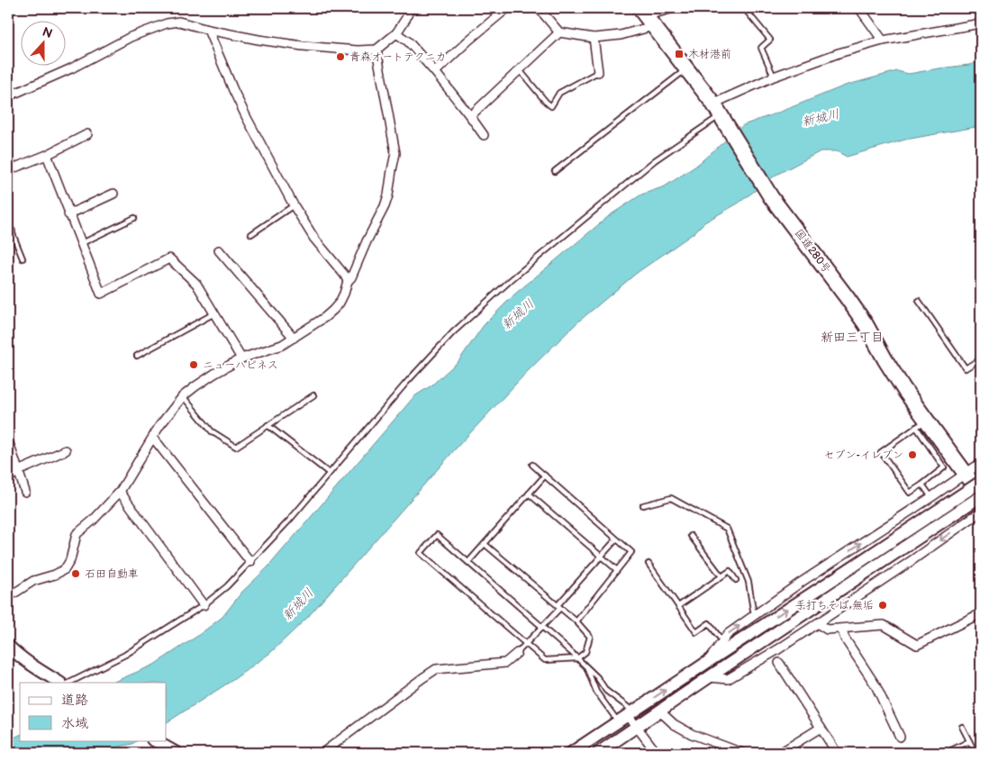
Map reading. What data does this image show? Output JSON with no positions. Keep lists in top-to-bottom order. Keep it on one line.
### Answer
{"streets":{"highway":["国道280号"]},"districts":["新田三丁目"],"water":["新城川"],"places":{"transit":["木材港前"],"other":["青森オートテクニカ","ニューハピネス","セブン-イレブン","石田自動車","手打ちそば 無垢"]},"legend":["道路","水域"],"north":"top"}
